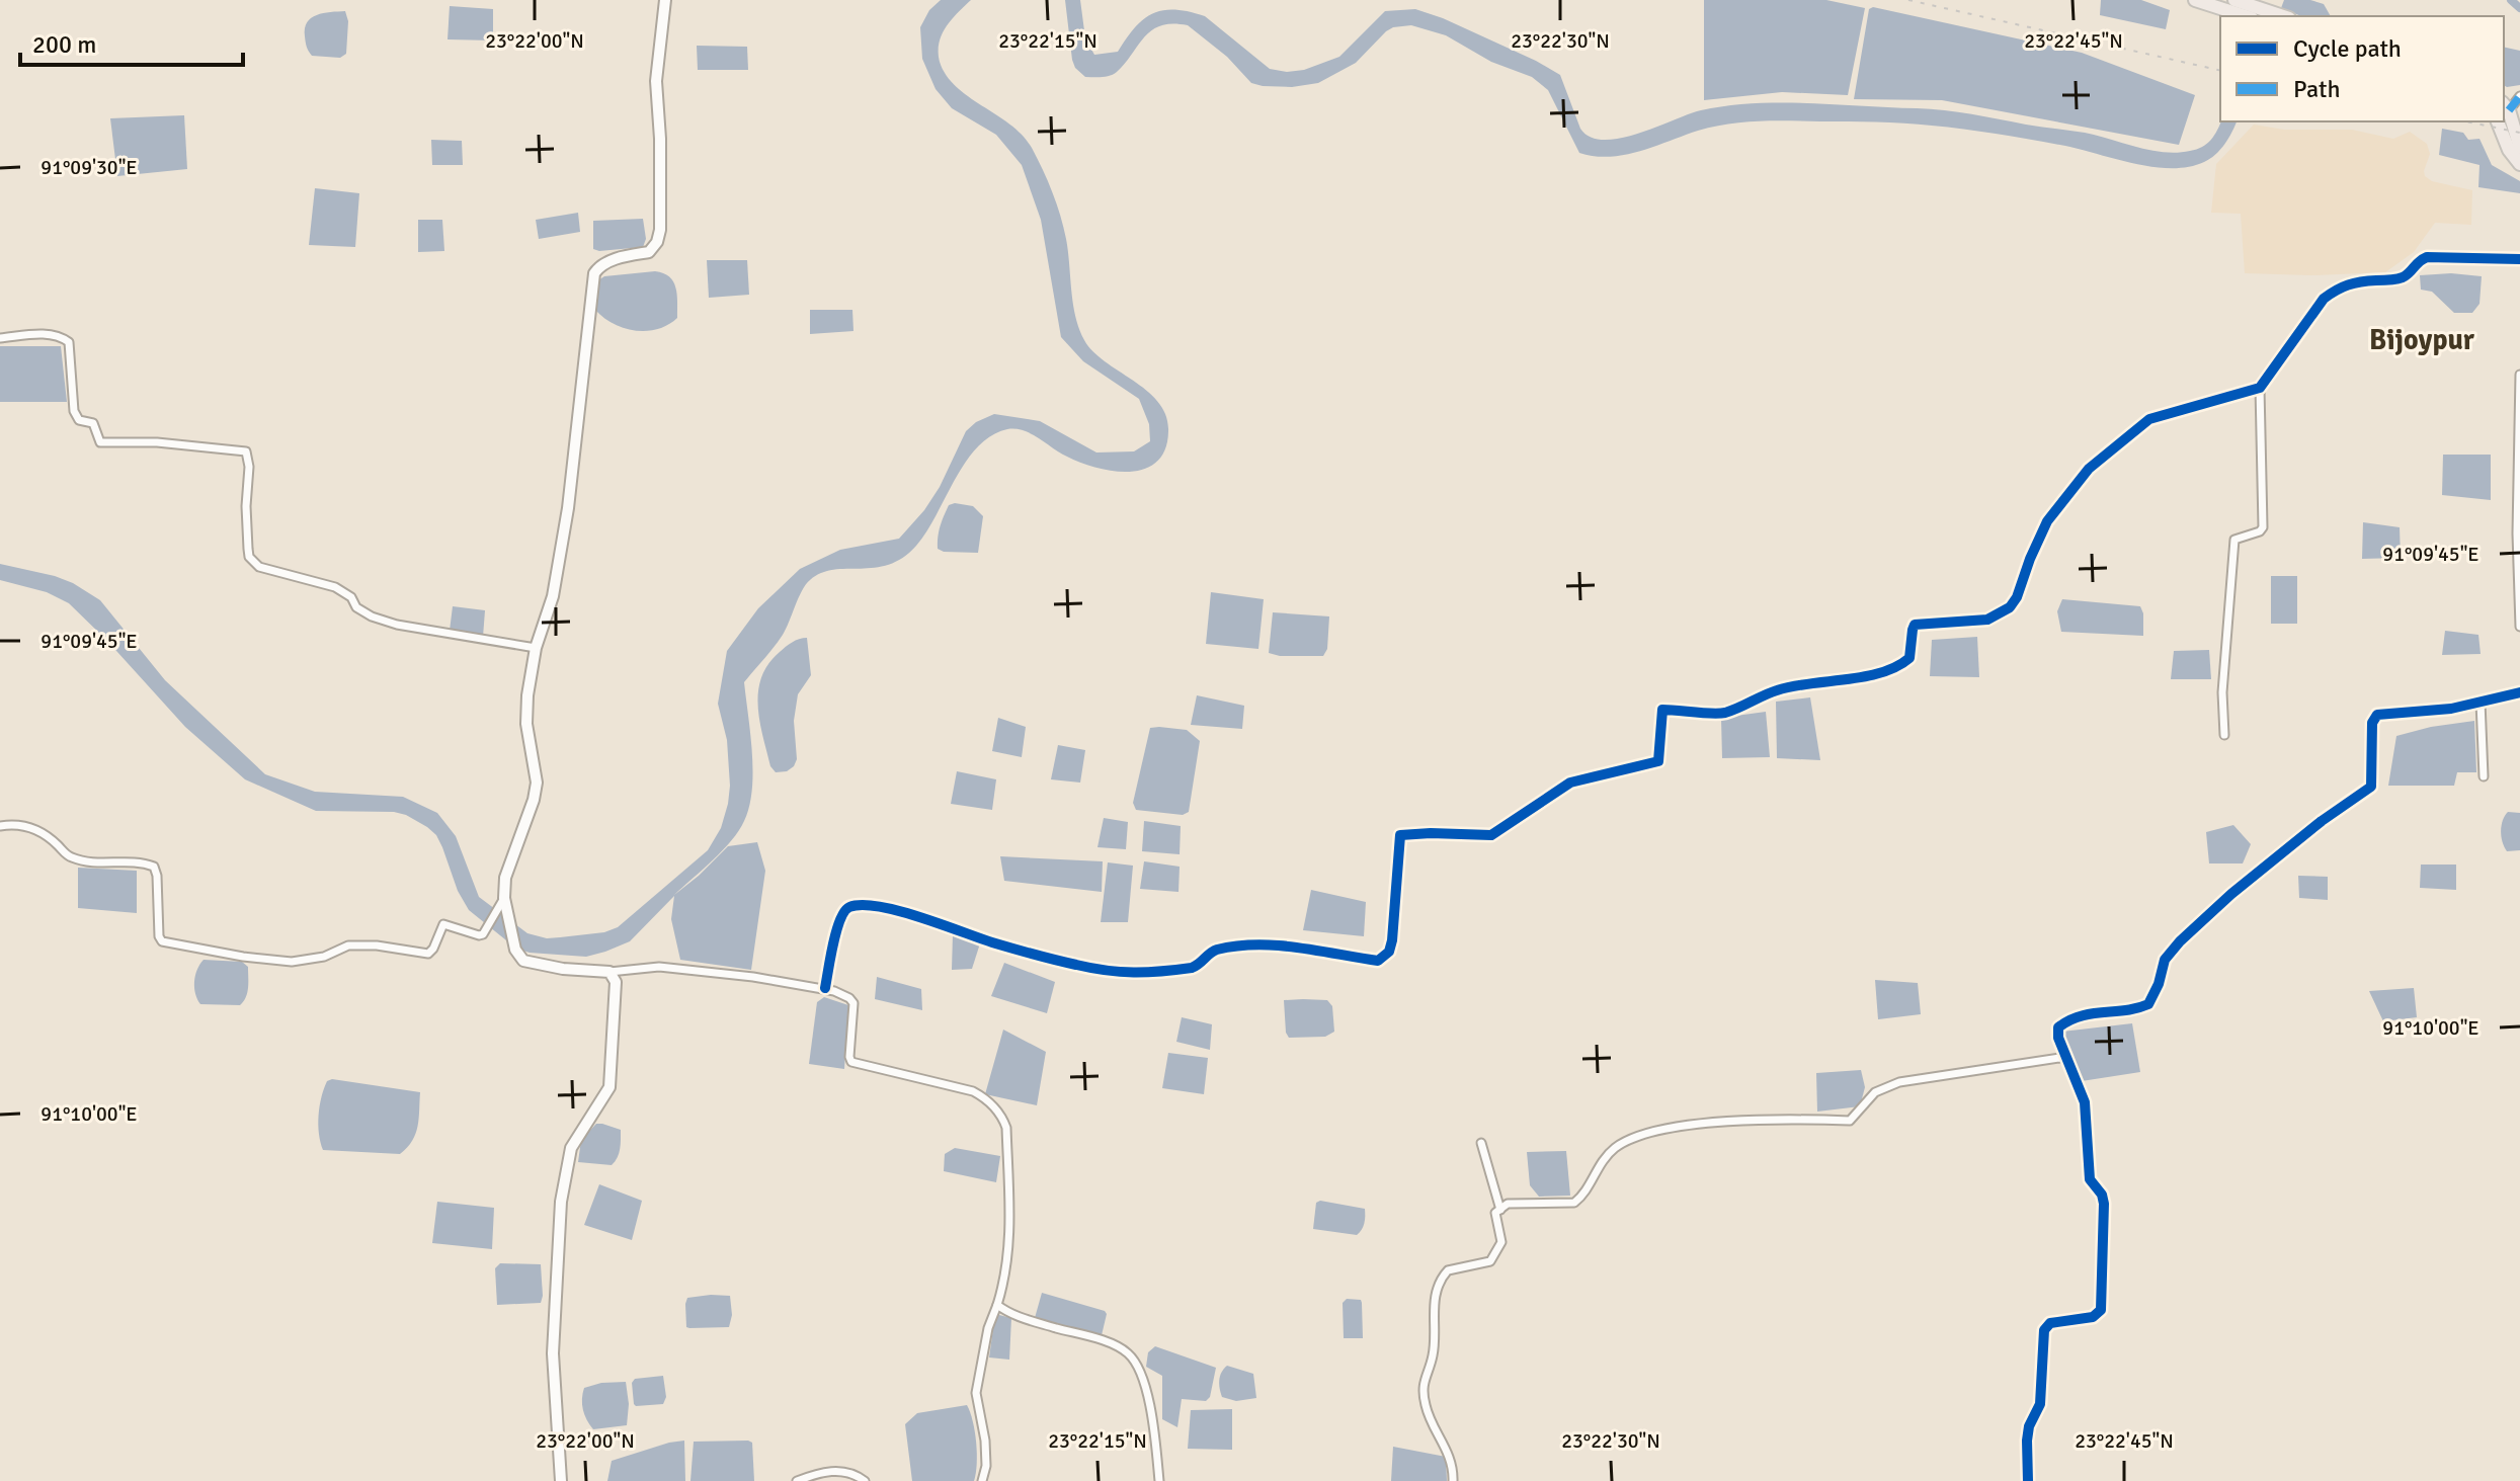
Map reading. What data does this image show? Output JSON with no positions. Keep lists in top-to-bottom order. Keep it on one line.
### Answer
{"districts":["Bijoypur"],"legend":["Cycle path","Path"],"scale_bar":"200 m","coordinates":["23°22'00\"N","23°22'15\"N","23°22'30\"N","23°22'45\"N","91°09'30\"E","91°09'45\"E","91°10'00\"E"]}
